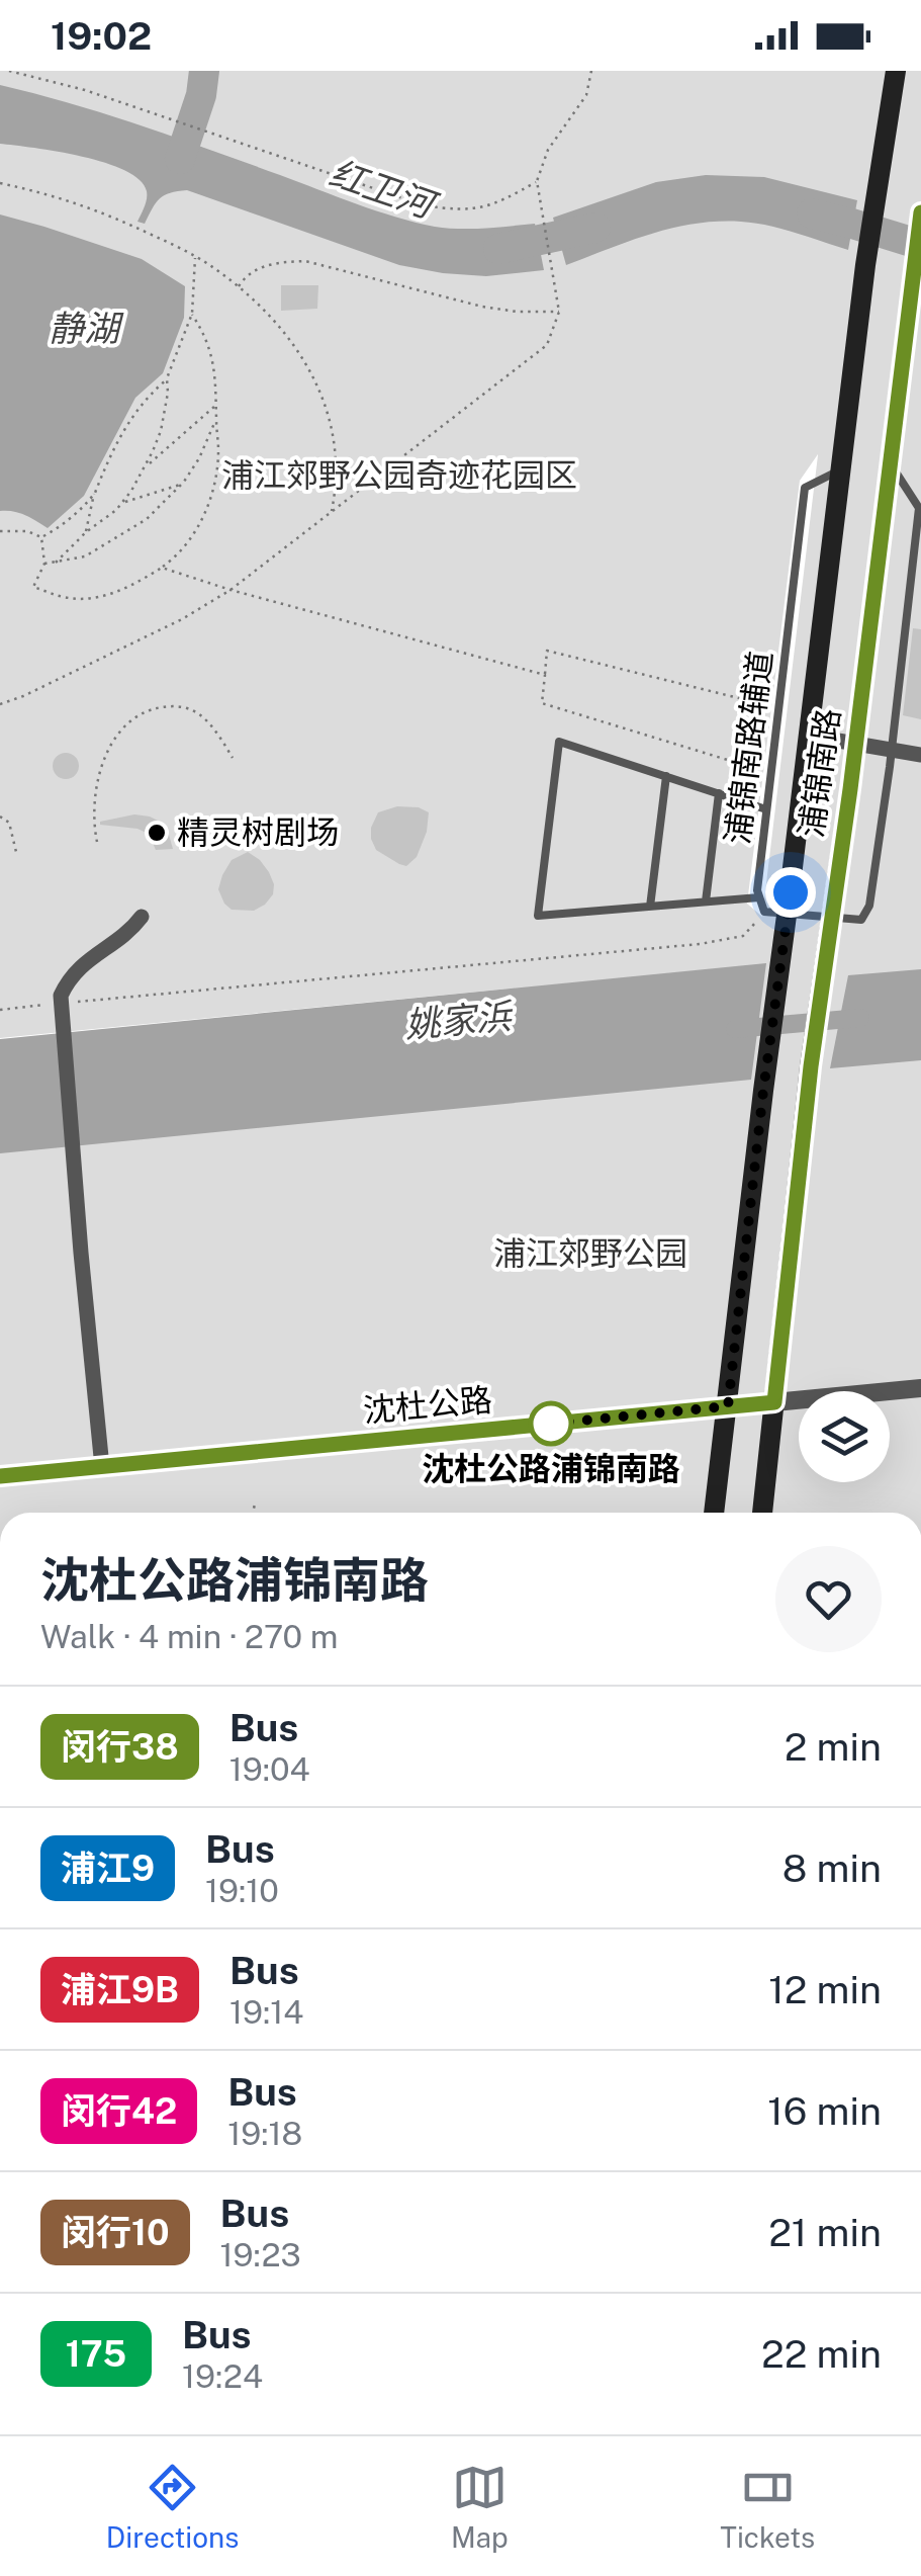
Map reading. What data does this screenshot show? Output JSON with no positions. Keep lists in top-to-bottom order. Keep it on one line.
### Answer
{"streets":{"main road":["浦锦南路"],"street":["沈杜公路"],"lane":["浦锦南路辅道"]},"crossings":[["浦锦南路","沈杜公路"]],"water":["红卫河","静湖","姚家浜"],"parks":["浦江郊野公园奇迹花园区","浦江郊野公园"],"places":["精灵树剧场","沈杜公路浦锦南路"],"lines":["bus line 闵行38"],"page":{"status":"19:02","heading":["沈杜公路浦锦南路","Walk · 4 min · 270 m"],"list":[{"mark":"闵行38","name":"Bus","note":"19:04","value":"2 min"},{"mark":"浦江9","name":"Bus","note":"19:10","value":"8 min"},{"mark":"浦江9B","name":"Bus","note":"19:14","value":"12 min"},{"mark":"闵行42","name":"Bus","note":"19:18","value":"16 min"},{"mark":"闵行10","name":"Bus","note":"19:23","value":"21 min"},{"mark":"175","name":"Bus","note":"19:24","value":"22 min"}],"tabs":["Directions","Map","Tickets"]}}
